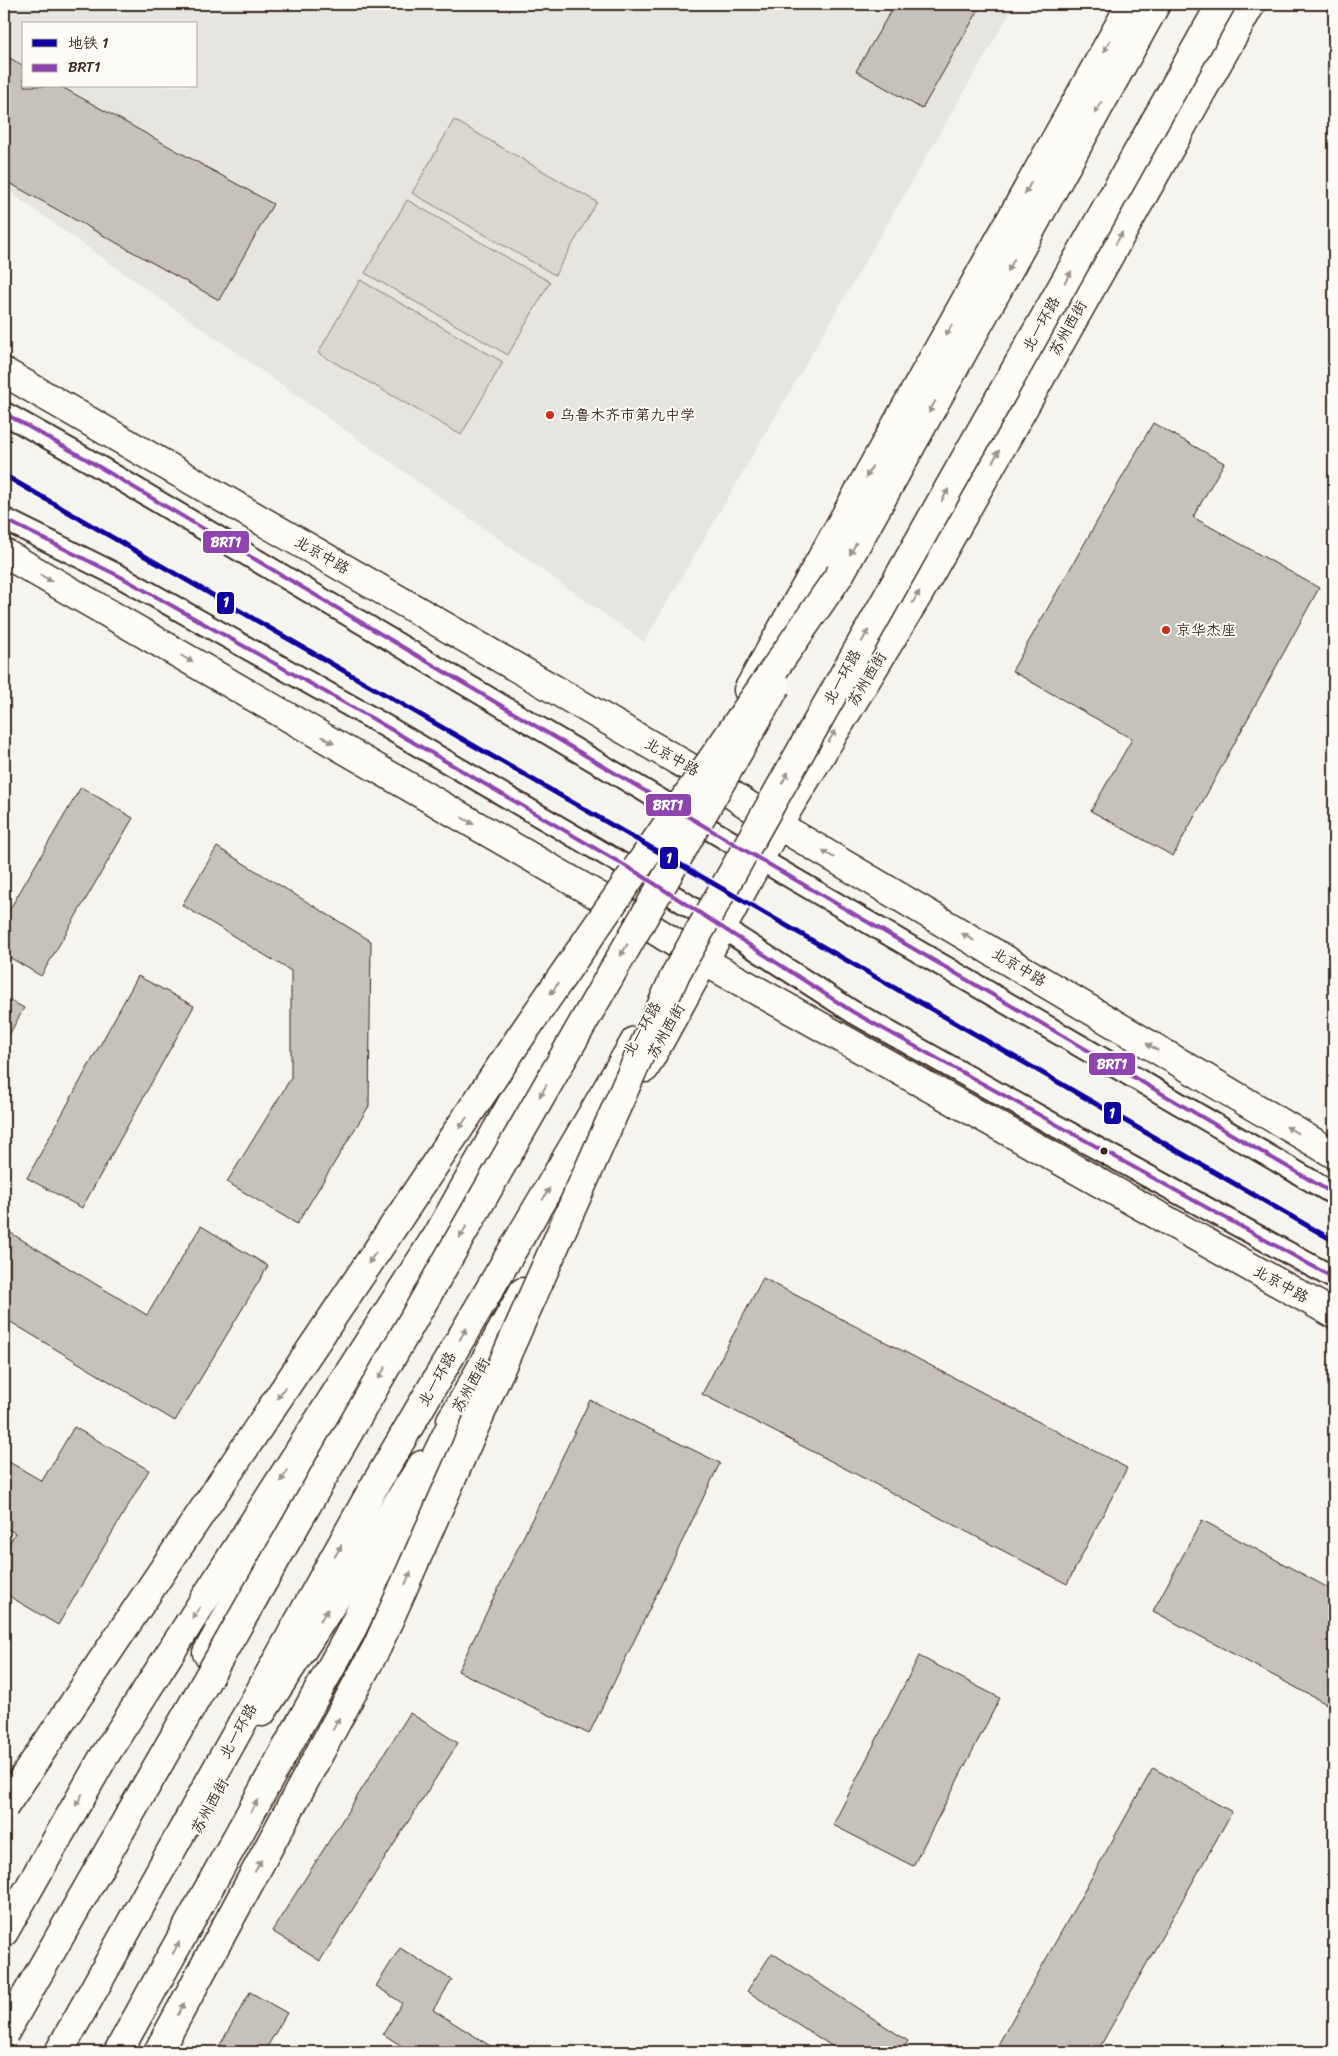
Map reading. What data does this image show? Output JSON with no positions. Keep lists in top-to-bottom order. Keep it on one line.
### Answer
{"streets":{"main road":["北一环路","苏州西街","北京中路"]},"crossings":[["苏州西街","北京中路"]],"places":["乌鲁木齐市第九中学","京华杰座"],"lines":["transit line BRT1","metro line 1"],"legend":["地铁 1","BRT1"]}
